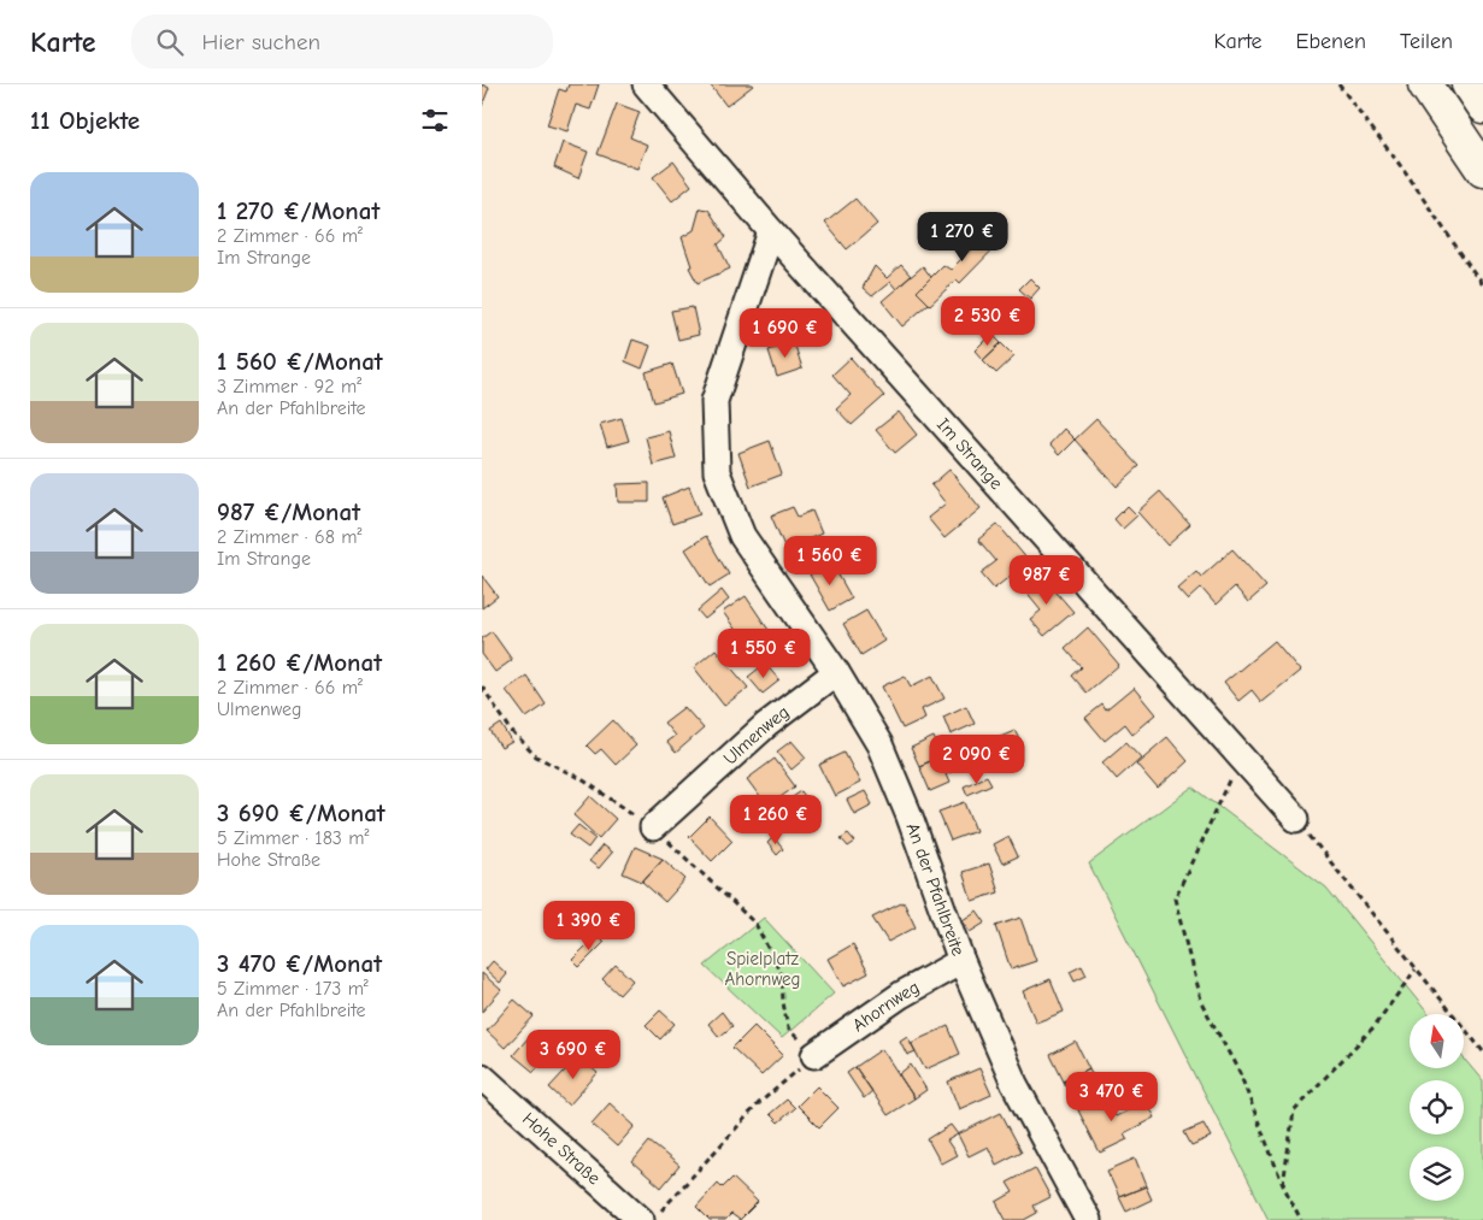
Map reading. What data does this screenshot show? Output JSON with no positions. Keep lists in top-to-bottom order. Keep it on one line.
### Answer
{"streets":{"street":["Im Strange","Ulmenweg","An der Pfahlbreite","Ahornweg","Hohe Straße"]},"crossings":[["Im Strange","An der Pfahlbreite"],["Ulmenweg","An der Pfahlbreite"],["An der Pfahlbreite","Ahornweg"]],"parks":["Spielplatz Ahornweg"],"north":"top","page":{"header":"Karte","search":"Hier suchen","nav":["Karte","Ebenen","Teilen"],"heading":"11 Objekte","list":[{"name":"1 270 €/Monat","note":"2 Zimmer · 66 m² · Im Strange"},{"name":"1 560 €/Monat","note":"3 Zimmer · 92 m² · An der Pfahlbreite"},{"name":"987 €/Monat","note":"2 Zimmer · 68 m² · Im Strange"},{"name":"1 260 €/Monat","note":"2 Zimmer · 66 m² · Ulmenweg"},{"name":"3 690 €/Monat","note":"5 Zimmer · 183 m² · Hohe Straße"},{"name":"3 470 €/Monat","note":"5 Zimmer · 173 m² · An der Pfahlbreite"}],"price":["1 270 €","2 530 €","1 690 €","1 560 €","987 €","1 550 €","2 090 €","1 260 €","1 390 €","3 690 €","3 470 €"]}}
